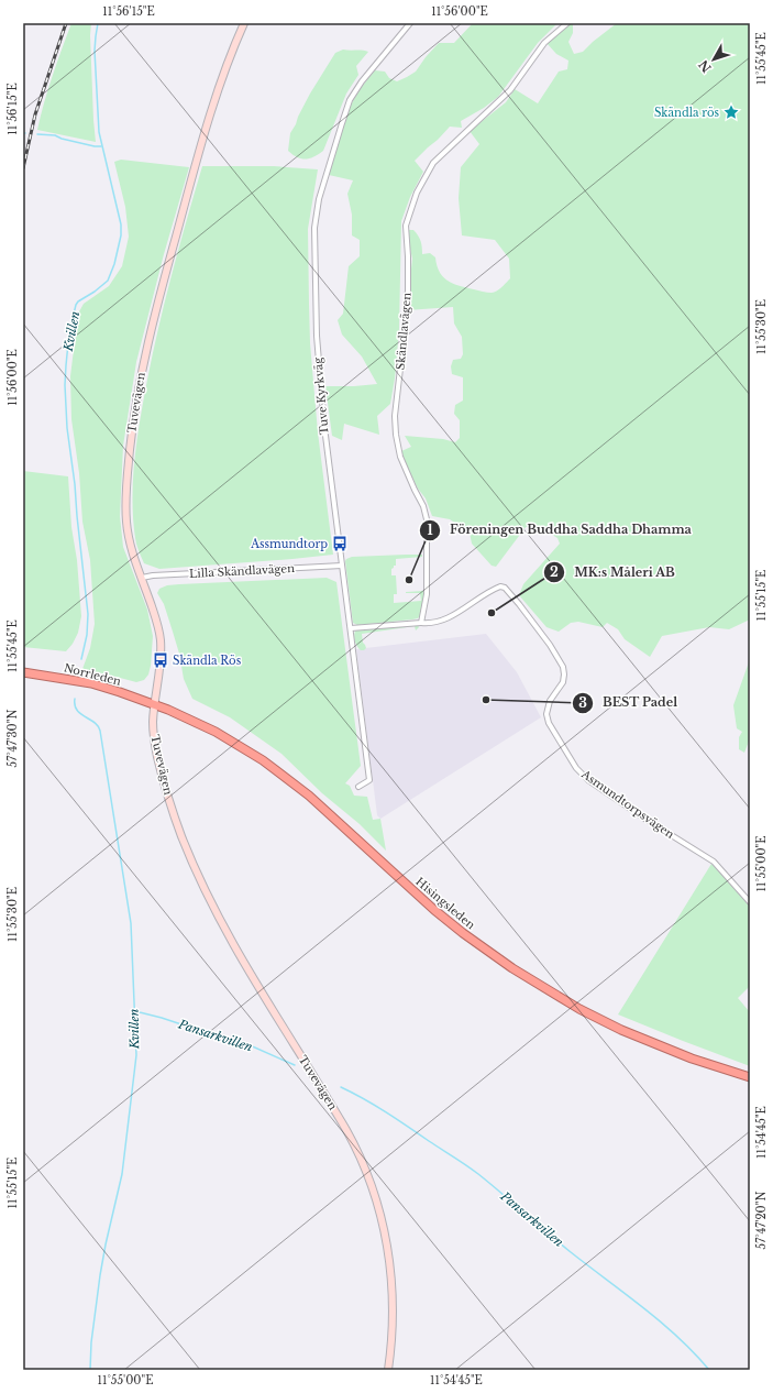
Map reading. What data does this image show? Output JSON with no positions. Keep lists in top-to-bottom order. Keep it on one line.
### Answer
{"streets":{"highway":["Norrleden","Hisingsleden"],"main road":["Tuvevägen"],"street":["Skändlavägen","Tuve Kyrkväg","Lilla Skändlavägen","Asmundtorpsvägen"]},"crossings":[["Skändlavägen","Asmundtorpsvägen"],["Tuve Kyrkväg","Lilla Skändlavägen"],["Tuvevägen","Lilla Skändlavägen"],["Tuvevägen","Norrleden"],["Tuvevägen","Hisingsleden"],["Norrleden","Hisingsleden"]],"water":["Kvillen","Pansarkvillen"],"places":{"place":["Skändla rös"],"bus stop":["Assmundtorp","Skändla Rös"],"other":["Föreningen Buddha Saddha Dhamma","MK:s Måleri AB","BEST Padel"]},"north":"bottom left","coordinates":["11°56'15\"E","11°56'00\"E","11°55'45\"E","11°55'30\"E","11°55'15\"E","57°47'30\"N","11°55'00\"E","11°54'45\"E","57°47'20\"N"]}
